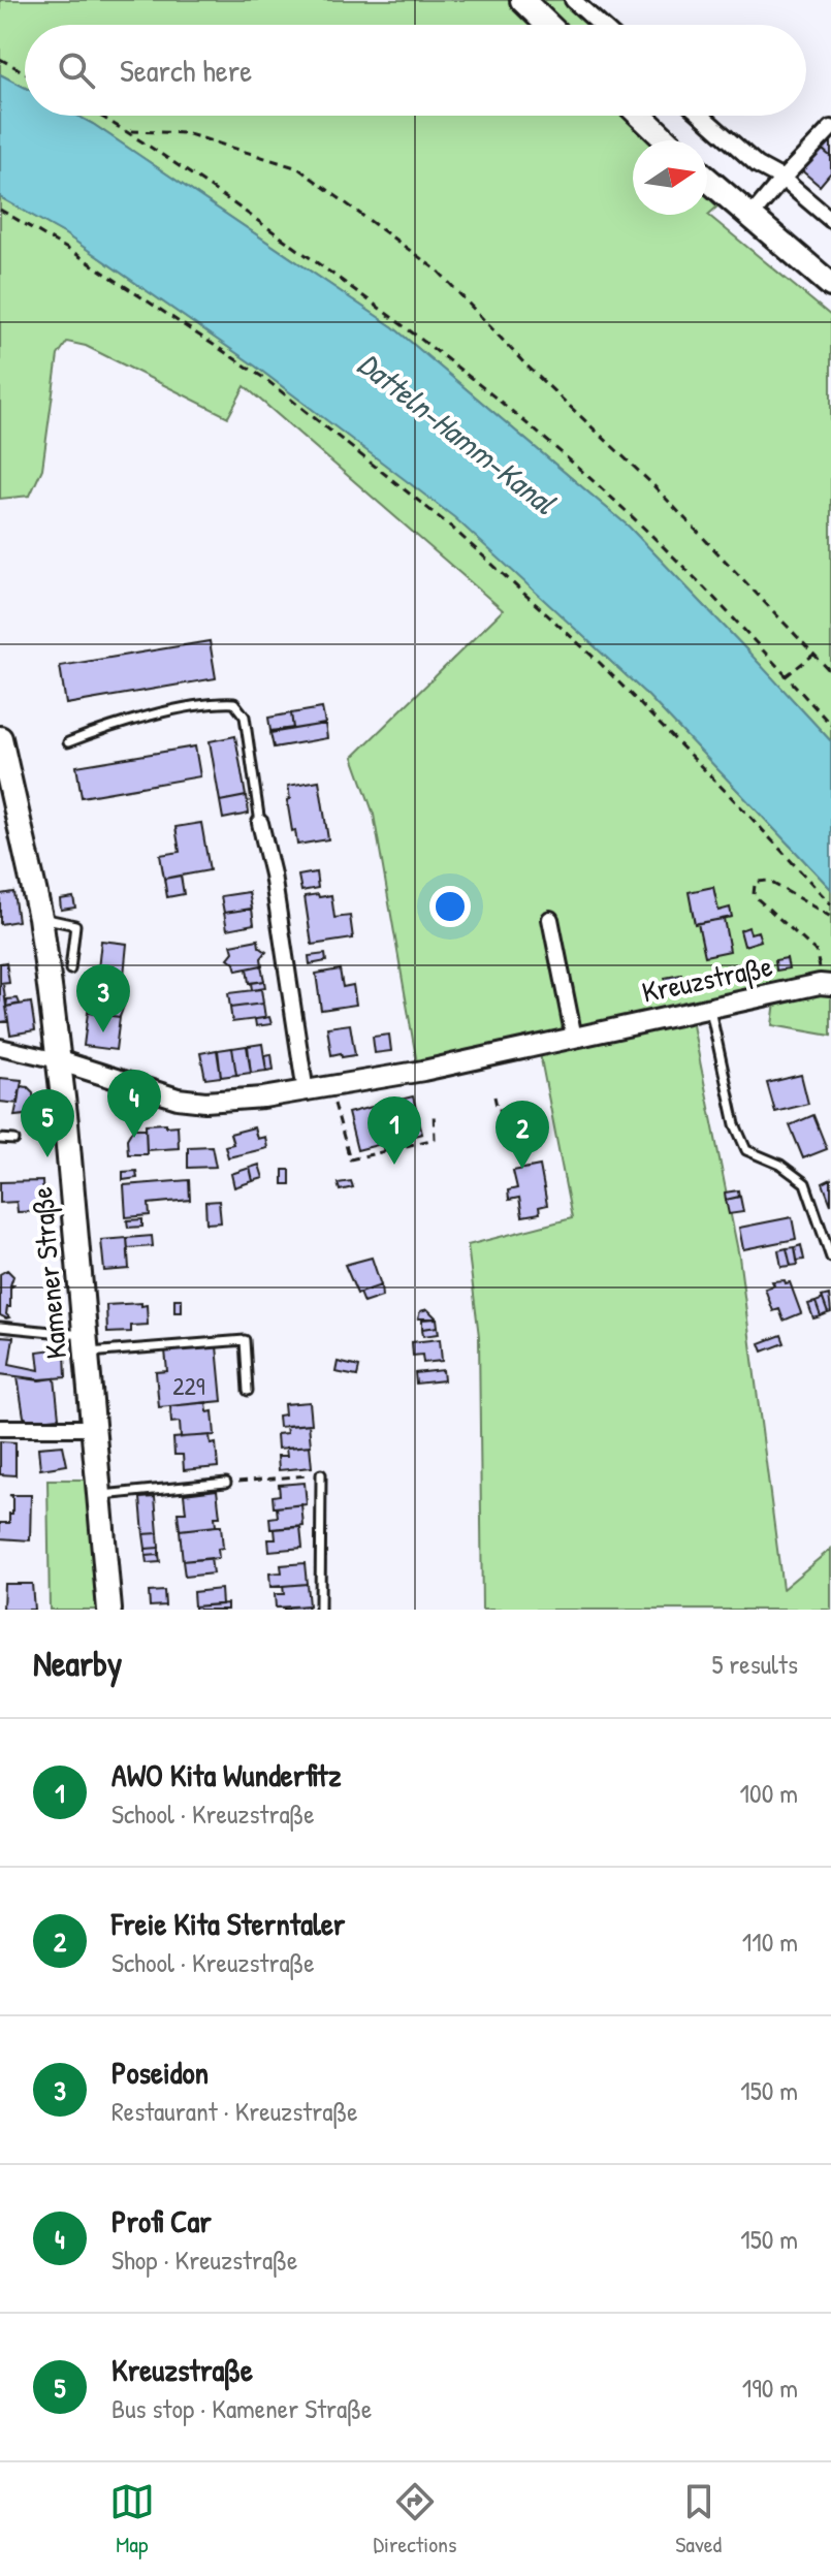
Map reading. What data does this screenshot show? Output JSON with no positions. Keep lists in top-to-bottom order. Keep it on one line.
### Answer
{"streets":{"main road":["Kamener Straße"],"street":["Kreuzstraße"]},"crossings":[["Kreuzstraße","Kamener Straße"]],"water":["Datteln-Hamm-Kanal"],"house_numbers":["229"],"north":"right","page":{"search":"Search here","pins":["3","4","5","1","2"],"heading":["Nearby","5 results"],"list":[{"mark":"1","name":"AWO Kita Wunderfitz","note":"School · Kreuzstraße","value":"100 m"},{"mark":"2","name":"Freie Kita Sterntaler","note":"School · Kreuzstraße","value":"110 m"},{"mark":"3","name":"Poseidon","note":"Restaurant · Kreuzstraße","value":"150 m"},{"mark":"4","name":"Profi Car","note":"Shop · Kreuzstraße","value":"150 m"},{"mark":"5","name":"Kreuzstraße","note":"Bus stop · Kamener Straße","value":"190 m"}],"nav":["Map","Directions","Saved"]}}
